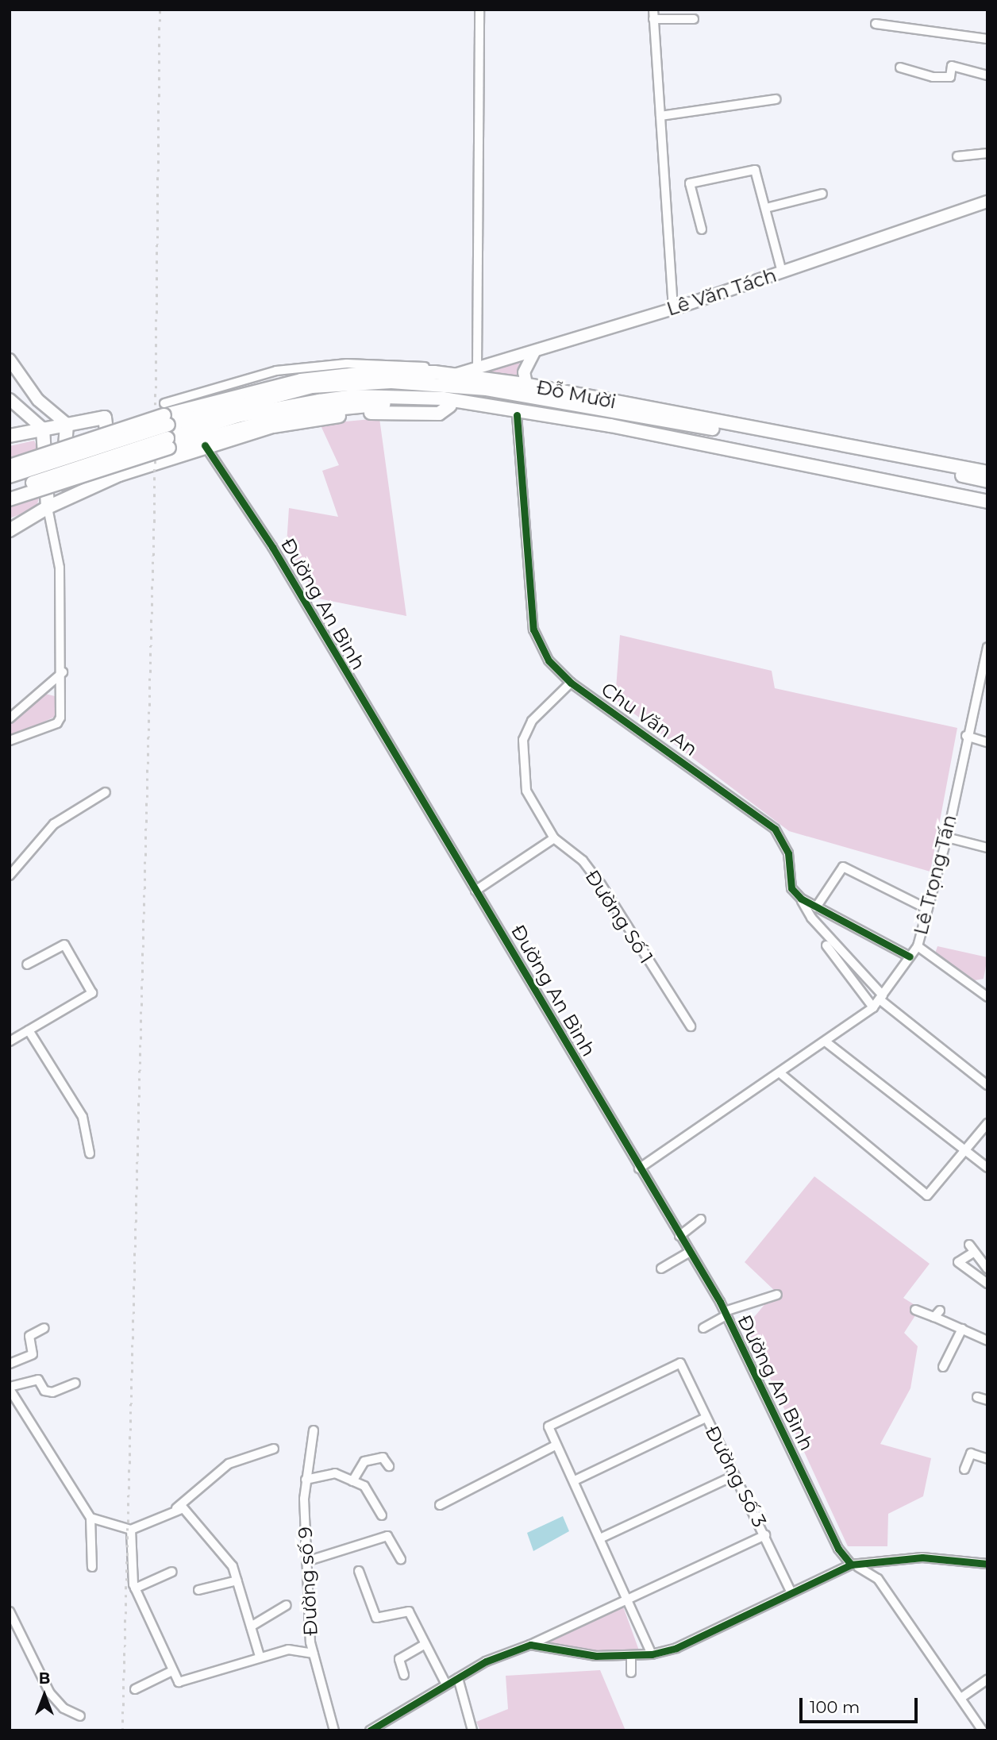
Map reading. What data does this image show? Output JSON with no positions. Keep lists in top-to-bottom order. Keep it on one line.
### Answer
{"streets":{"highway":["Đỗ Mười"],"main road":["Lê Văn Tách"],"street":["Đường An Bình","Chu Văn An","Lê Trọng Tấn","Đường Số 1","Đường Số 3","Đường số 9"]},"crossings":[["Lê Văn Tách","Đỗ Mười"],["Đỗ Mười","Chu Văn An"],["Đường An Bình","Lê Trọng Tấn"],["Chu Văn An","Lê Trọng Tấn"]],"scale_bar":"100 m","north":"top"}
